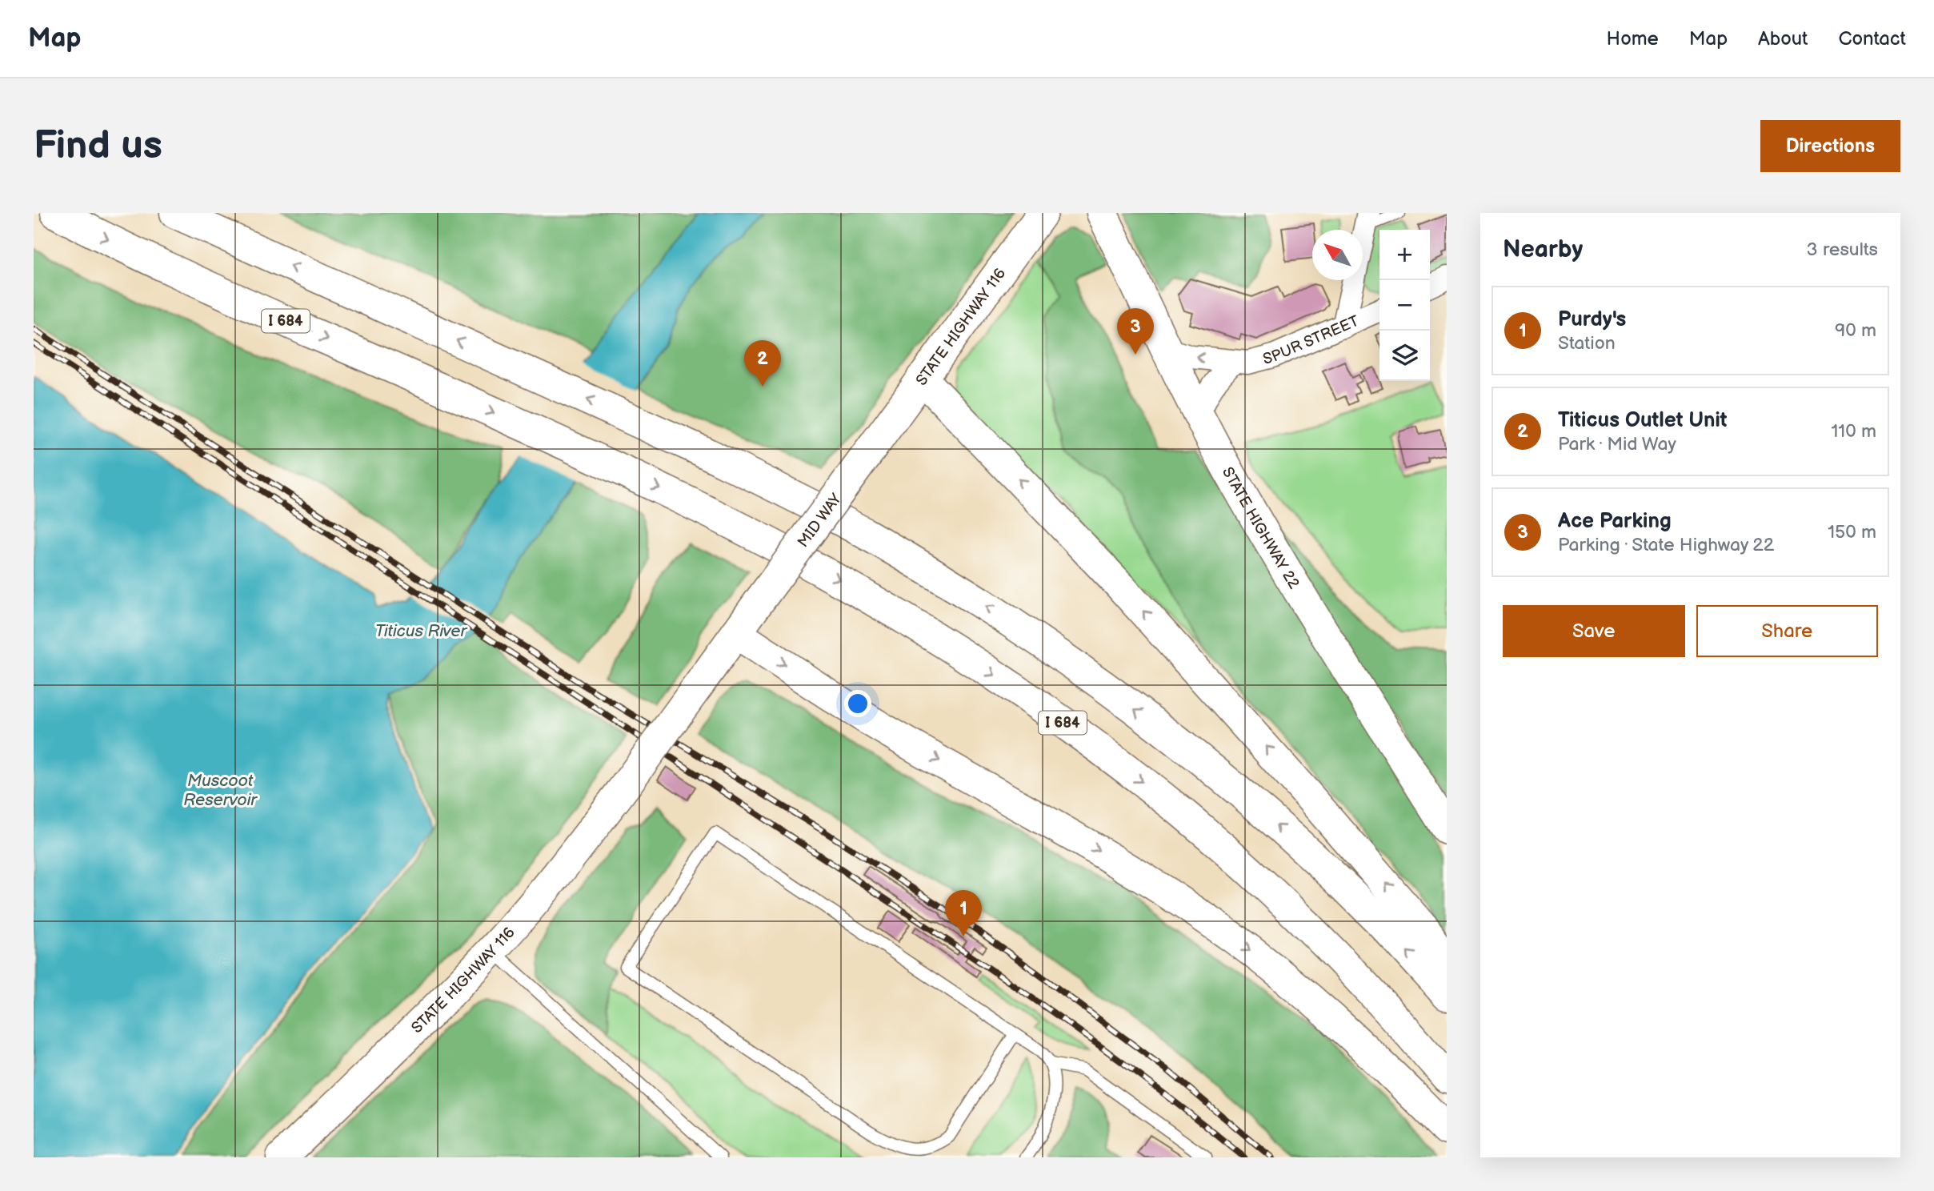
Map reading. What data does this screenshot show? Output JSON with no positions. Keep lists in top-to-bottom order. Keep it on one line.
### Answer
{"streets":{"main road":["I 684","STATE HIGHWAY 116","MID WAY","STATE HIGHWAY 22"],"street":["SPUR STREET"]},"crossings":[["STATE HIGHWAY 116","MID WAY"],["SPUR STREET","STATE HIGHWAY 22"]],"water":["Titicus River","Muscoot Reservoir"],"north":"top left","page":{"header":"Map","nav":["Home","Map","About","Contact"],"buttons":["Directions",["Save","Share"]],"title":"Find us","heading":["Nearby","3 results"],"map_buttons":["+","−"],"list":[{"mark":"1","name":"Purdy's","note":"Station","value":"90 m"},{"mark":"2","name":"Titicus Outlet Unit","note":"Park · Mid Way","value":"110 m"},{"mark":"3","name":"Ace Parking","note":"Parking · State Highway 22","value":"150 m"}],"pins":["3","2","1"]}}
